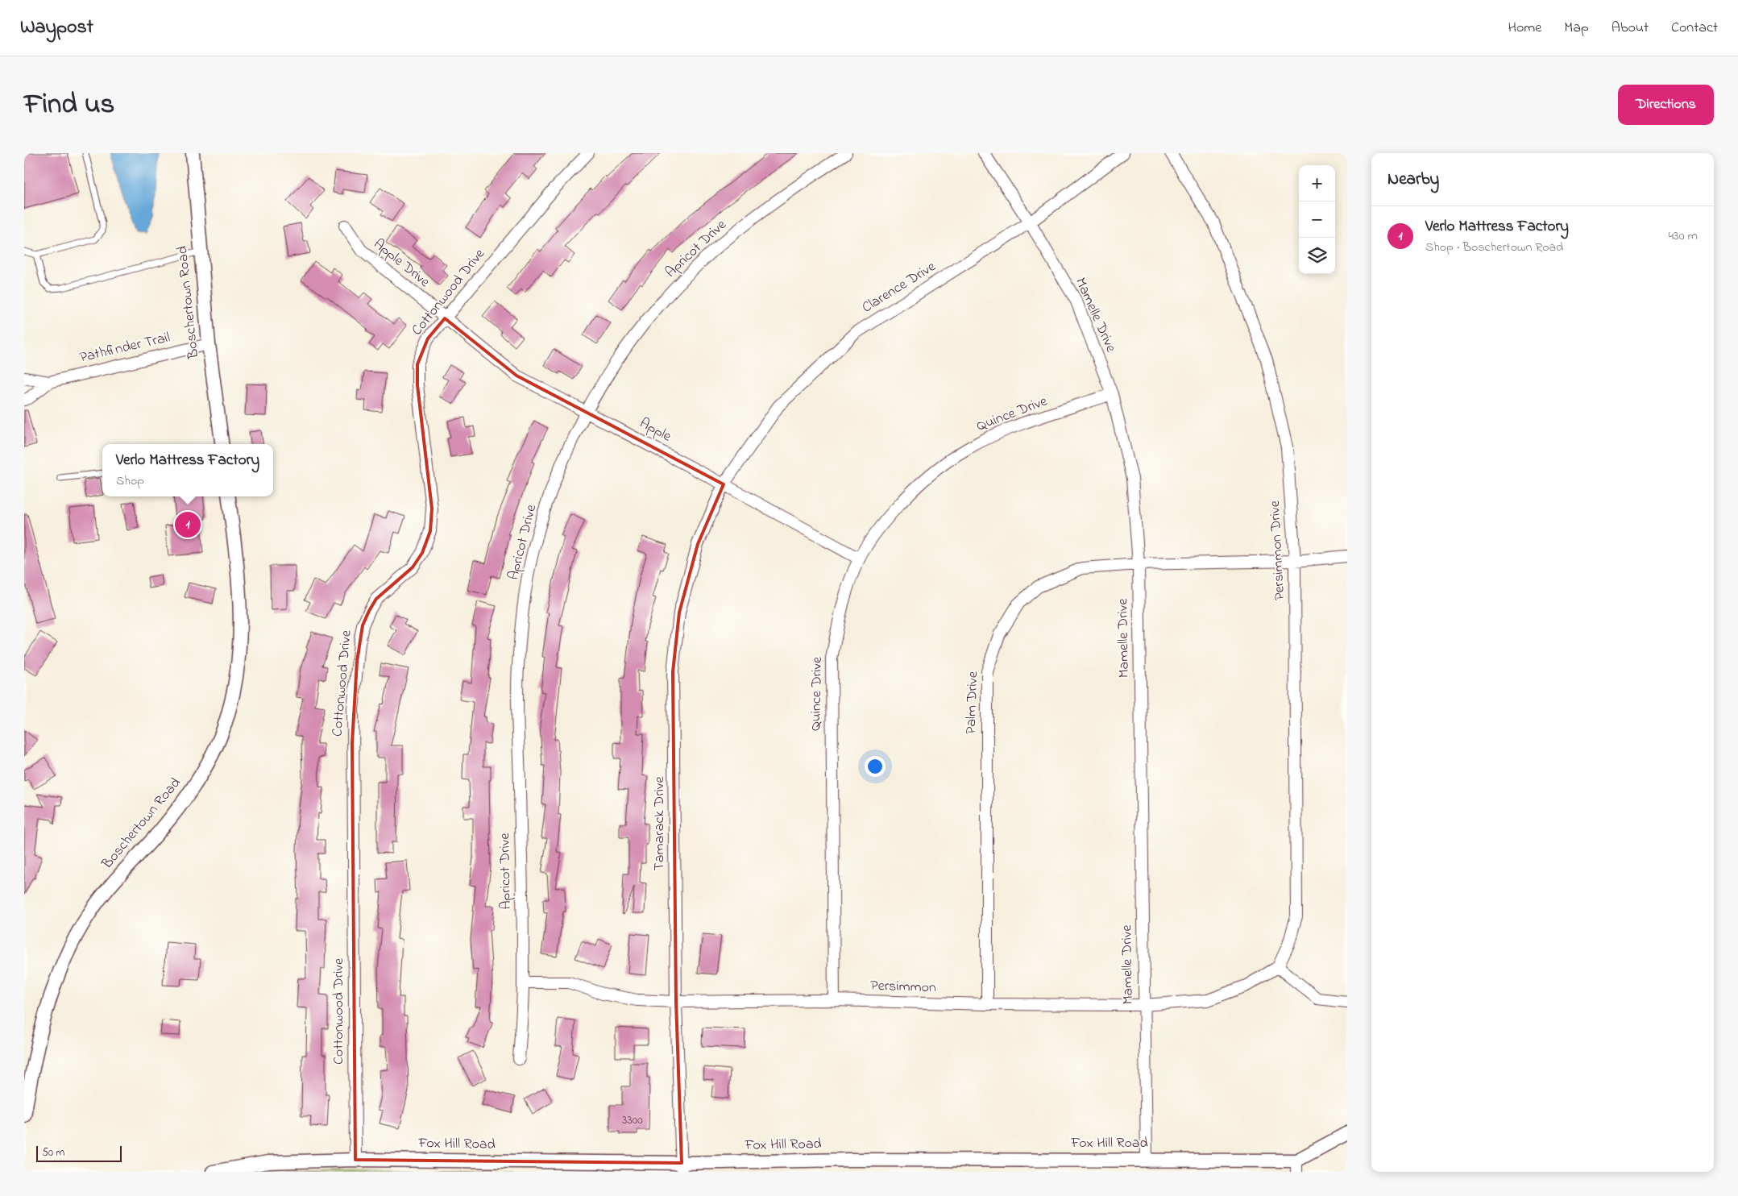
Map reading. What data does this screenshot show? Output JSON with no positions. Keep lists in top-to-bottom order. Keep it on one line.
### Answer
{"streets":{"street":["Apricot Drive","Apple Drive","Clarence Drive","Cottonwood Drive","Boschertown Road","Mamelle Drive","Pathfinder Trail","Quince Drive","Apple","Persimmon Drive","Palm Drive","Tamarack Drive","Persimmon","Fox Hill Road"]},"crossings":[["Apricot Drive","Apple"],["Apricot Drive","Persimmon"],["Apple Drive","Cottonwood Drive"],["Apple Drive","Apple"],["Clarence Drive","Mamelle Drive"],["Clarence Drive","Apple"],["Clarence Drive","Tamarack Drive"],["Cottonwood Drive","Apple"],["Cottonwood Drive","Fox Hill Road"],["Boschertown Road","Pathfinder Trail"],["Mamelle Drive","Quince Drive"],["Mamelle Drive","Palm Drive"],["Mamelle Drive","Persimmon"],["Mamelle Drive","Fox Hill Road"],["Quince Drive","Apple"],["Quince Drive","Persimmon"],["Apple","Tamarack Drive"],["Persimmon Drive","Palm Drive"],["Persimmon Drive","Persimmon"],["Palm Drive","Persimmon"],["Tamarack Drive","Persimmon"],["Tamarack Drive","Fox Hill Road"]],"house_numbers":["3300"],"scale_bar":"50 m","page":{"header":"Waypost","nav":["Home","Map","About","Contact"],"title":"Find us","buttons":"Directions","heading":"Nearby","map_buttons":["+","−"],"list":[{"mark":"1","name":"Verlo Mattress Factory","note":"Shop · Boschertown Road","value":"430 m"}],"popup":["Verlo Mattress Factory","Shop"],"pins":"1","scale":"50 m"}}
